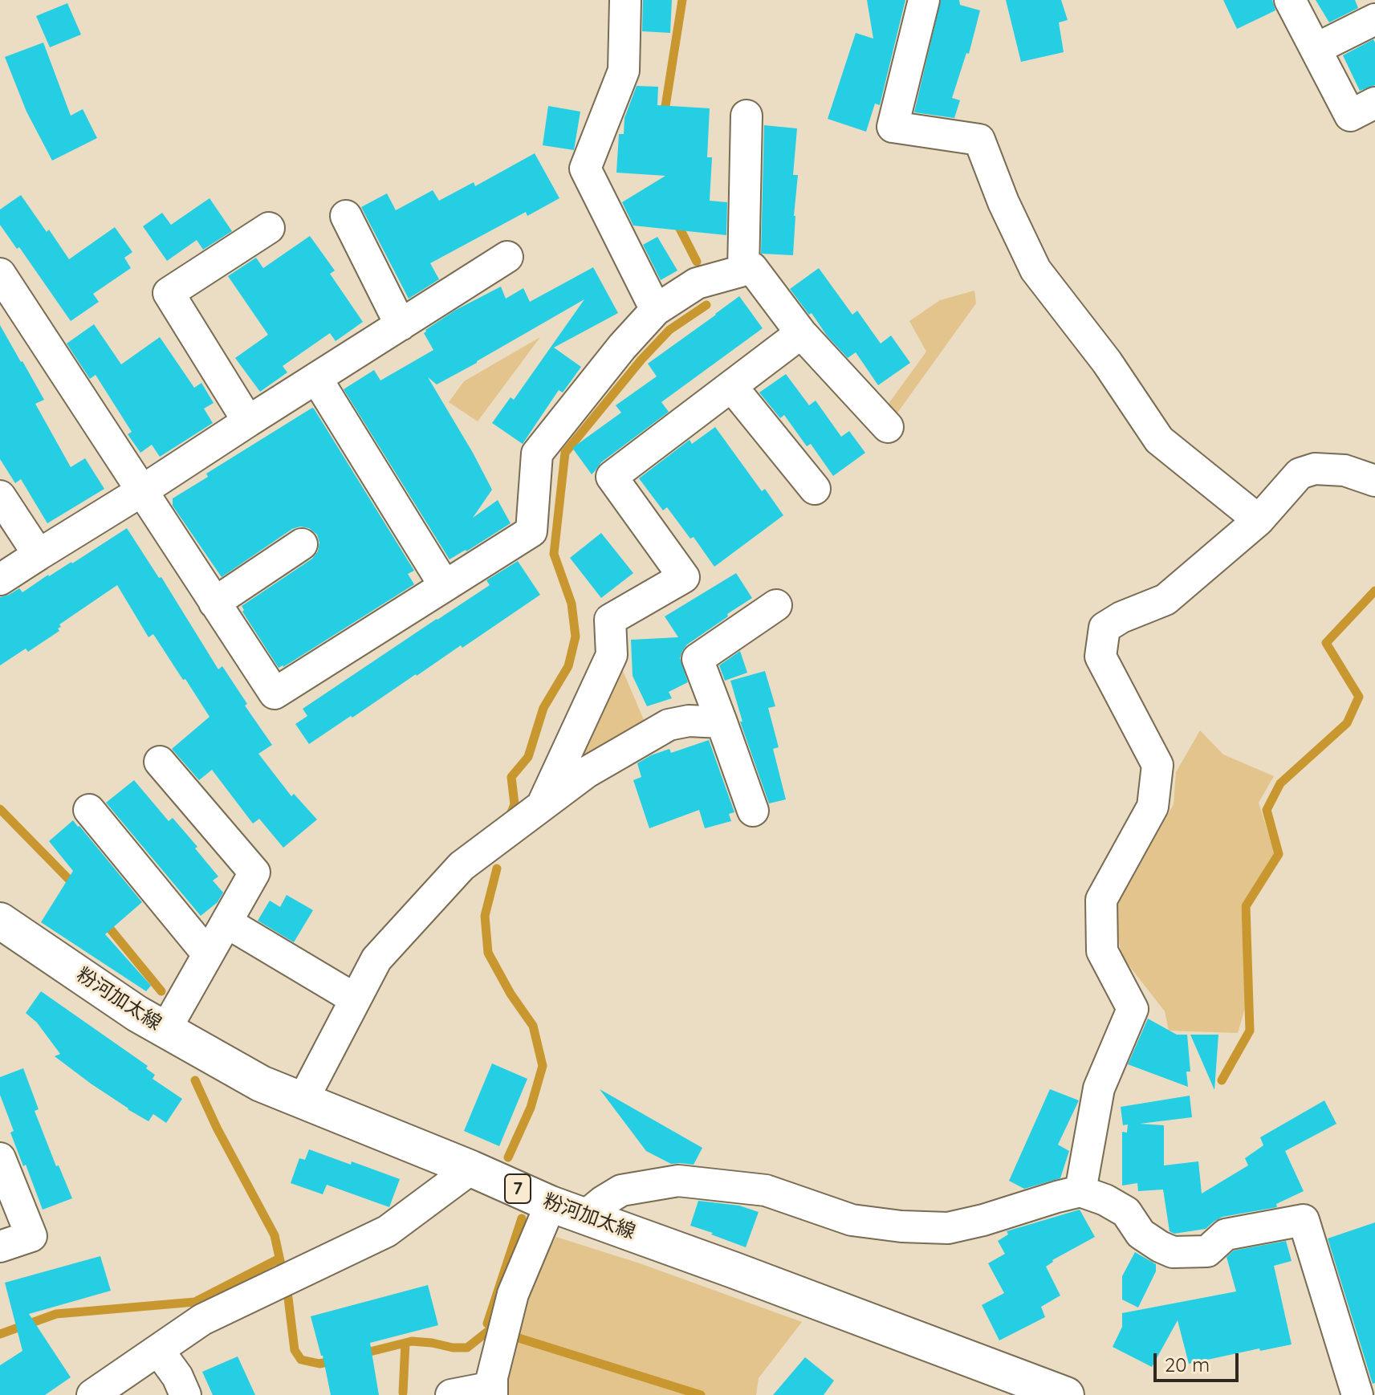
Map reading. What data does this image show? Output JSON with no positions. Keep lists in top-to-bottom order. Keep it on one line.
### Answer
{"streets":{"main road":["粉河加太線","7"]},"scale_bar":"20 m"}
